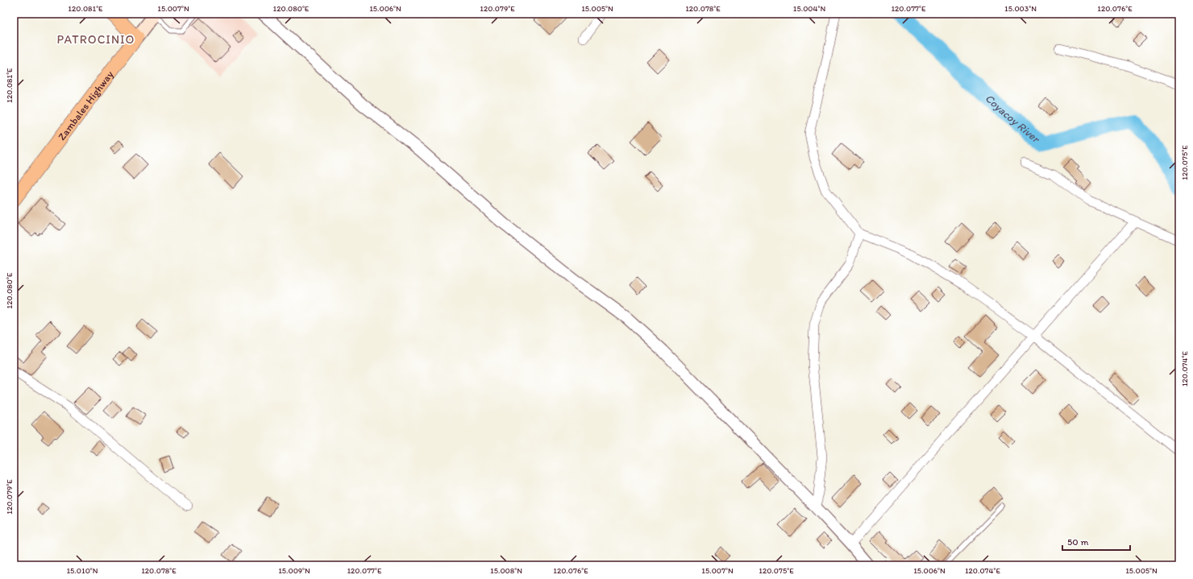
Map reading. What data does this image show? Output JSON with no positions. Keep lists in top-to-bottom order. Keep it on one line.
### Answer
{"streets":{"main road":["Zambales Highway"]},"districts":["PATROCINIO"],"water":["Coyacoy River"],"scale_bar":"50 m","coordinates":["120.081°E","15.007°N","120.080°E","15.006°N","120.079°E","15.005°N","120.078°E","15.004°N","120.077°E","15.003°N","120.076°E","120.075°E","120.074°E","15.010°N","15.009°N","15.008°N"]}
